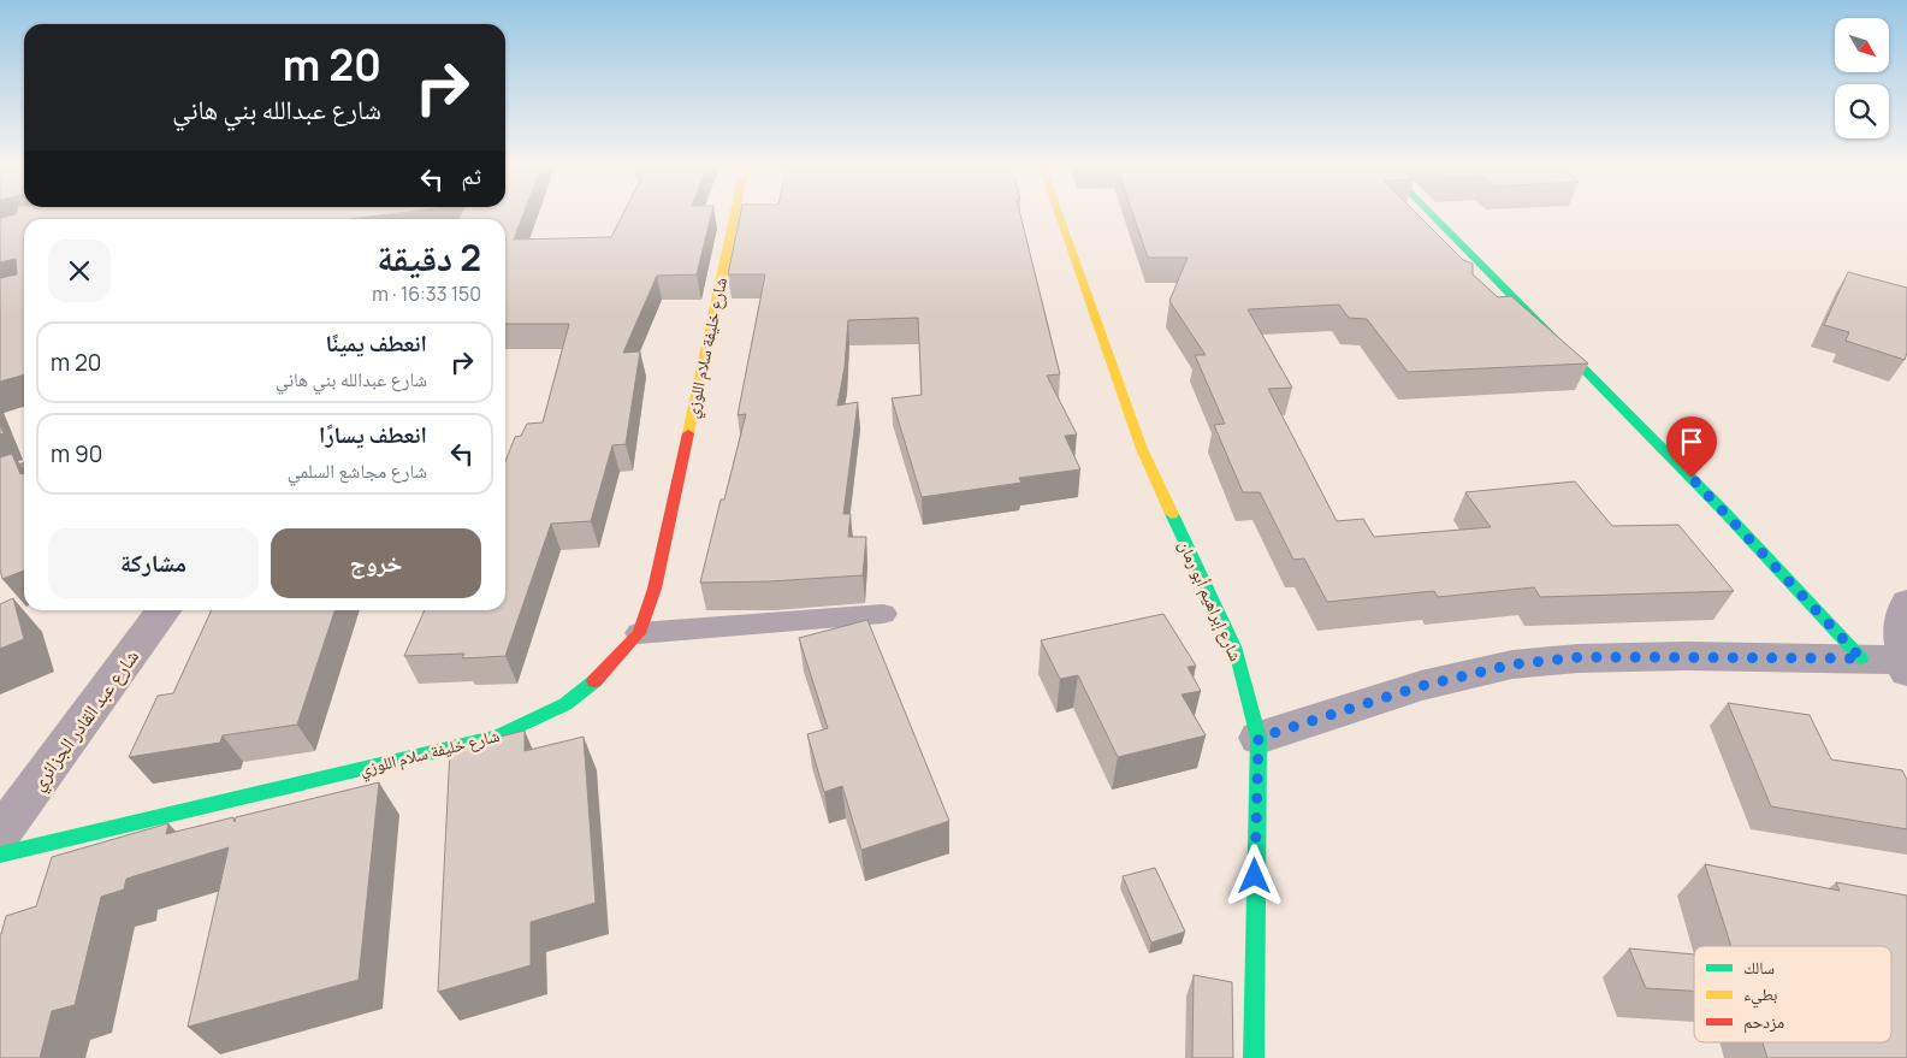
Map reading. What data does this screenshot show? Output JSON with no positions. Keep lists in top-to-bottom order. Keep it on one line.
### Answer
{"streets":{"street":["شارع خليفة سلام اللوزي","شارع إبراهيم أبو رمان","شارع عبد القادر الجزائري"]},"legend":["سالك","بطيء","مزدحم"],"north":"bottom right","page":{"turn":["20 m","شارع عبدالله بني هاني"],"then":"ثم","heading":["2 دقيقة","150 m · 16:33"],"list":[{"name":"انعطف يمينًا","note":"شارع عبدالله بني هاني","value":"20 m"},{"name":"انعطف يسارًا","note":"شارع مجاشع السلمي","value":"90 m"}],"buttons":["خروج","مشاركة"]}}
